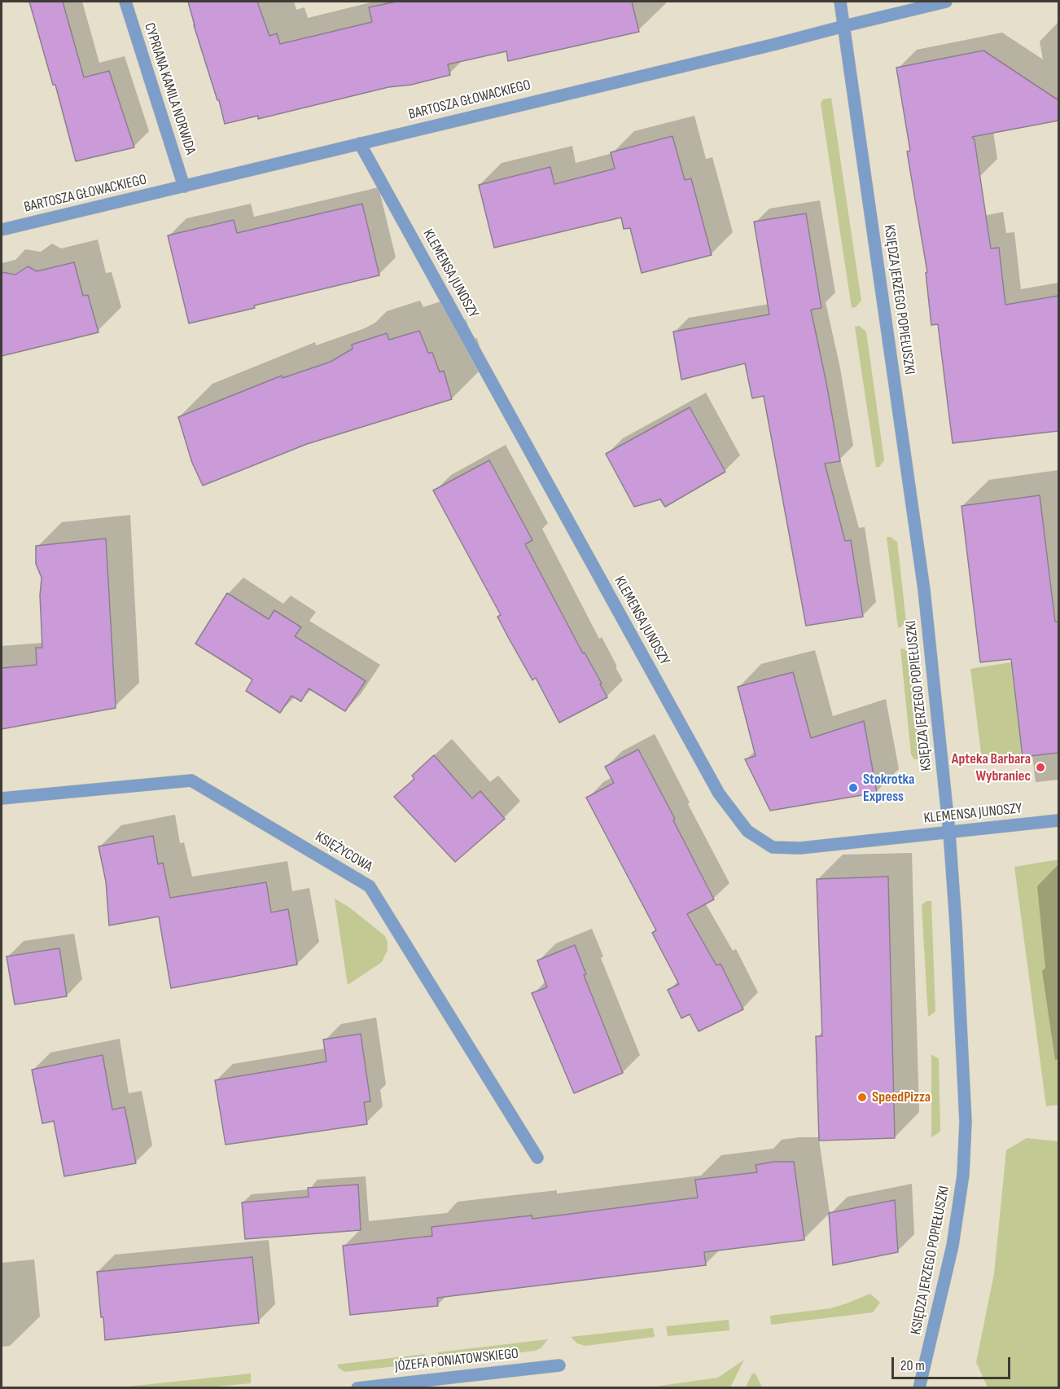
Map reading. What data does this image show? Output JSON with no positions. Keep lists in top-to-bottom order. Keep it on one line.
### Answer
{"streets":{"street":["CYPRIANA KAMILA NORWIDA","BARTOSZA GŁOWACKIEGO","KLEMENSA JUNOSZY","KSIĘDZA JERZEGO POPIEŁUSZKI","KSIĘŻYCOWA","JÓZEFA PONIATOWSKIEGO"]},"crossings":[["CYPRIANA KAMILA NORWIDA","BARTOSZA GŁOWACKIEGO"],["BARTOSZA GŁOWACKIEGO","KLEMENSA JUNOSZY"],["BARTOSZA GŁOWACKIEGO","KSIĘDZA JERZEGO POPIEŁUSZKI"],["KLEMENSA JUNOSZY","KSIĘDZA JERZEGO POPIEŁUSZKI"]],"places":["Apteka Barbara Wybraniec","Stokrotka Express","SpeedPizza"],"scale_bar":"20 m"}
